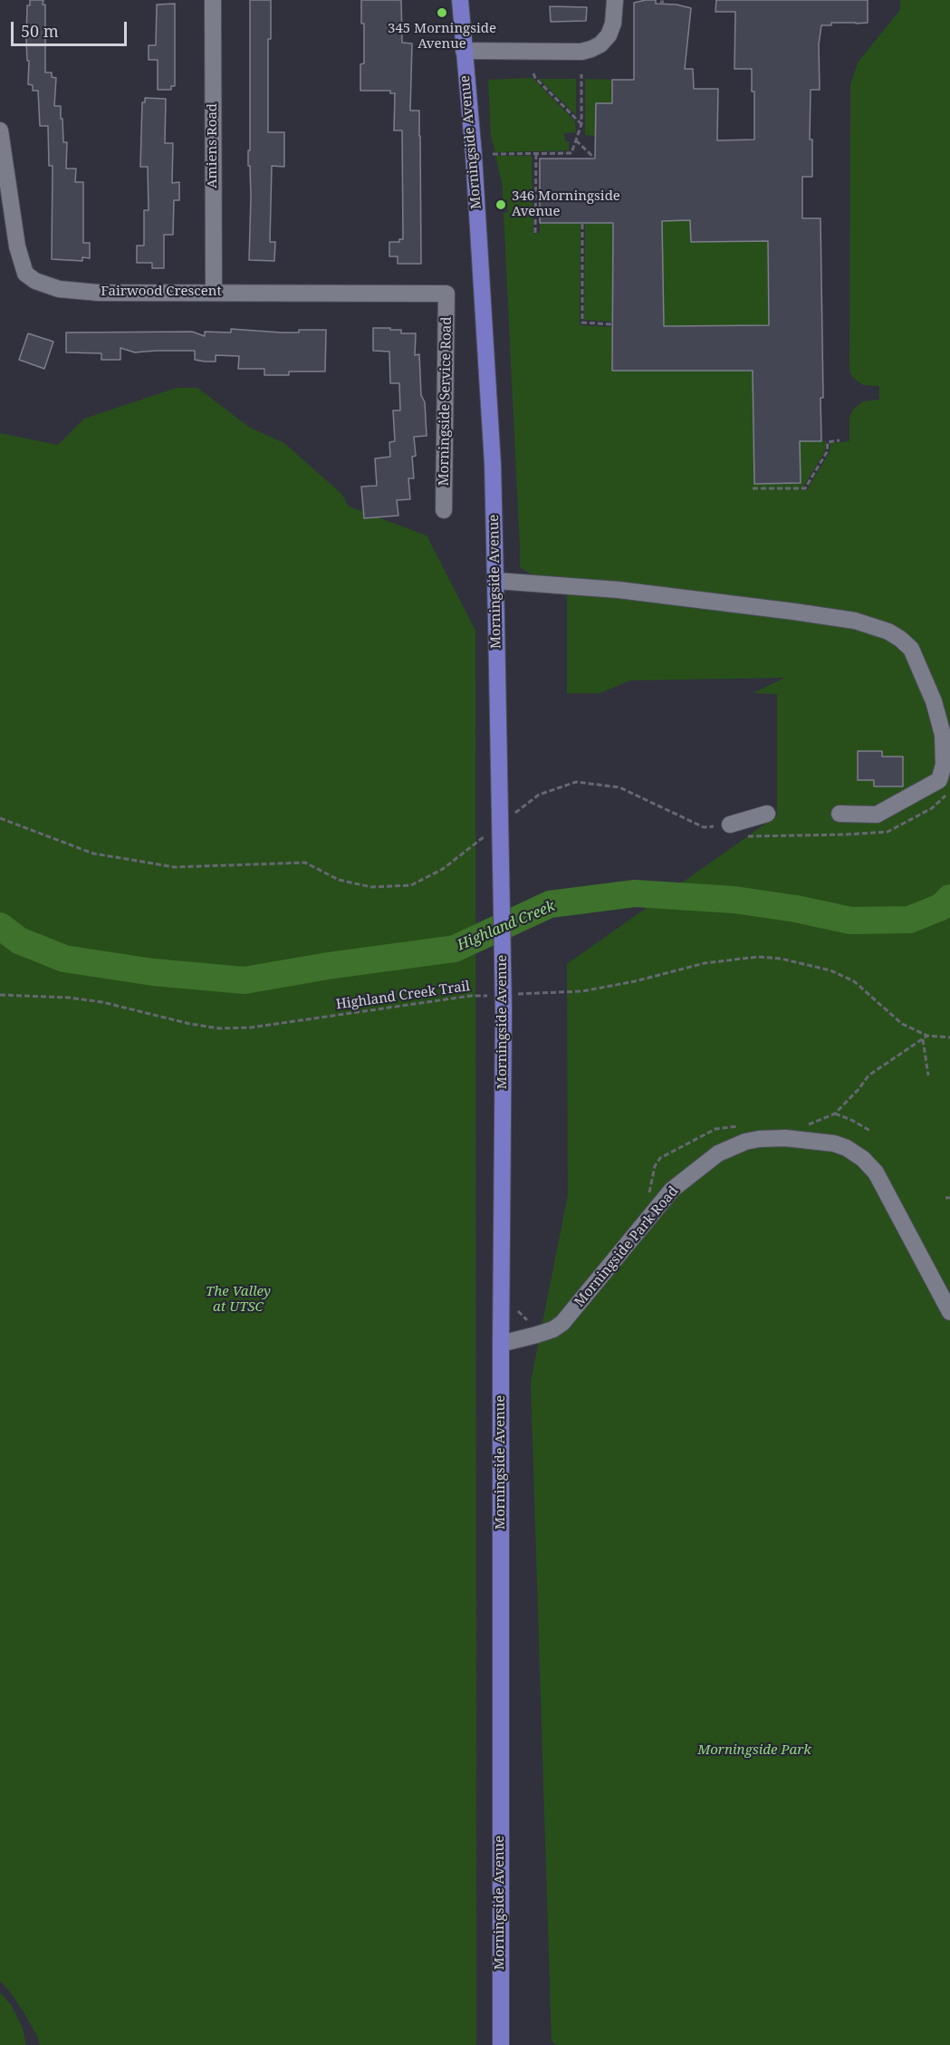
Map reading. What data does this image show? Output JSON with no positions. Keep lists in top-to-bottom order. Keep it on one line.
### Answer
{"streets":{"main road":["Morningside Avenue"],"street":["Amiens Road","Fairwood Crescent","Morningside Service Road","Morningside Park Road"],"path":["Highland Creek Trail"]},"crossings":[["Morningside Avenue","Morningside Park Road"],["Amiens Road","Fairwood Crescent"],["Fairwood Crescent","Morningside Service Road"]],"water":["Highland Creek"],"parks":["The Valley at UTSC","Morningside Park"],"places":["345 Morningside Avenue","346 Morningside Avenue"],"scale_bar":"50 m"}
